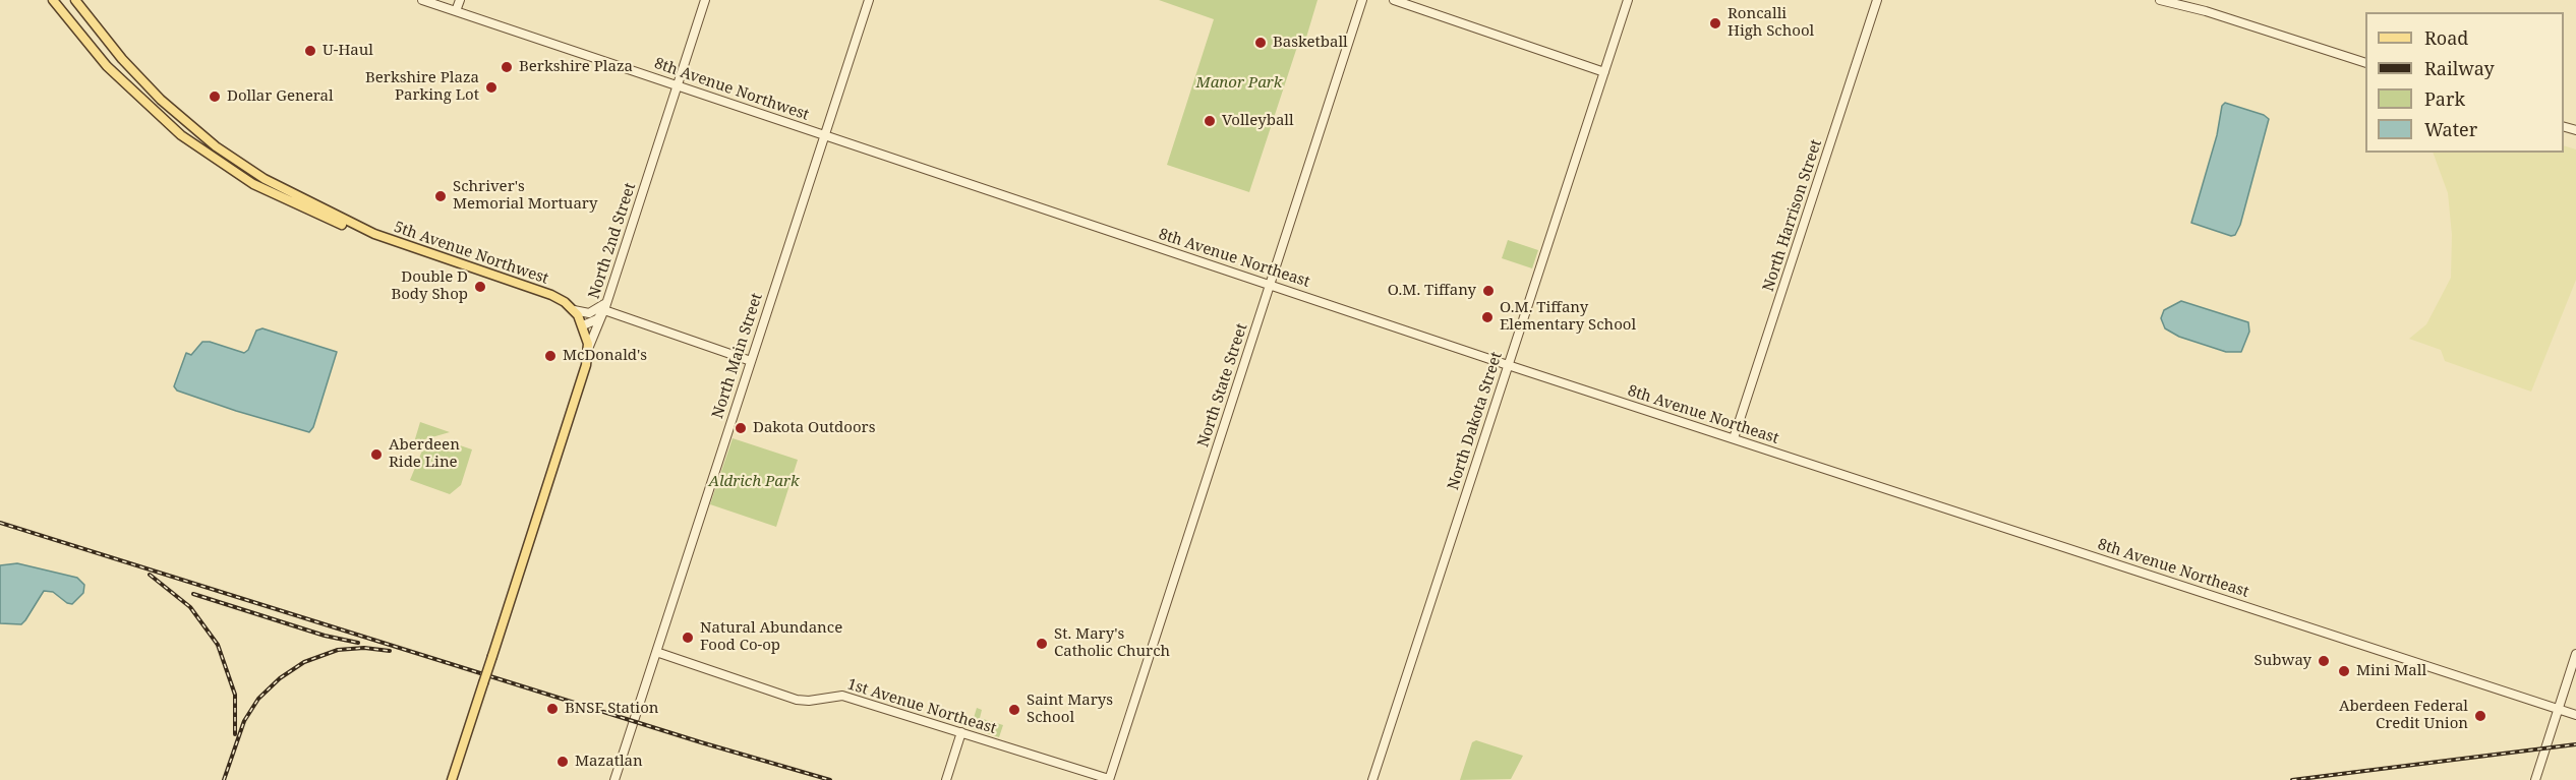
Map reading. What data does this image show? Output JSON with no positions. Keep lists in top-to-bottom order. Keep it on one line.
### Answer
{"streets":{"main road":["5th Avenue Northwest"],"street":["8th Avenue Northwest","North Harrison Street","North 2nd Street","8th Avenue Northeast","North Main Street","North State Street","North Dakota Street","1st Avenue Northeast"]},"crossings":[["8th Avenue Northwest","North 2nd Street"],["8th Avenue Northwest","8th Avenue Northeast"],["8th Avenue Northwest","North Main Street"],["North Harrison Street","8th Avenue Northeast"],["North 2nd Street","5th Avenue Northwest"],["8th Avenue Northeast","North Main Street"],["8th Avenue Northeast","North State Street"],["8th Avenue Northeast","North Dakota Street"],["North Main Street","1st Avenue Northeast"],["North State Street","1st Avenue Northeast"]],"parks":["Manor Park","Aldrich Park"],"places":["Roncalli High School","Basketball","U-Haul","Berkshire Plaza","Berkshire Plaza Parking Lot","Dollar General","Volleyball","Schriver's Memorial Mortuary","Double D Body Shop","O.M. Tiffany","O.M. Tiffany Elementary School","McDonald's","Dakota Outdoors","Aberdeen Ride Line","Natural Abundance Food Co-op","St. Mary's Catholic Church","Subway","Mini Mall","BNSF Station","Saint Marys School","Aberdeen Federal Credit Union","Mazatlan"],"legend":["Road","Railway","Park","Water"]}
